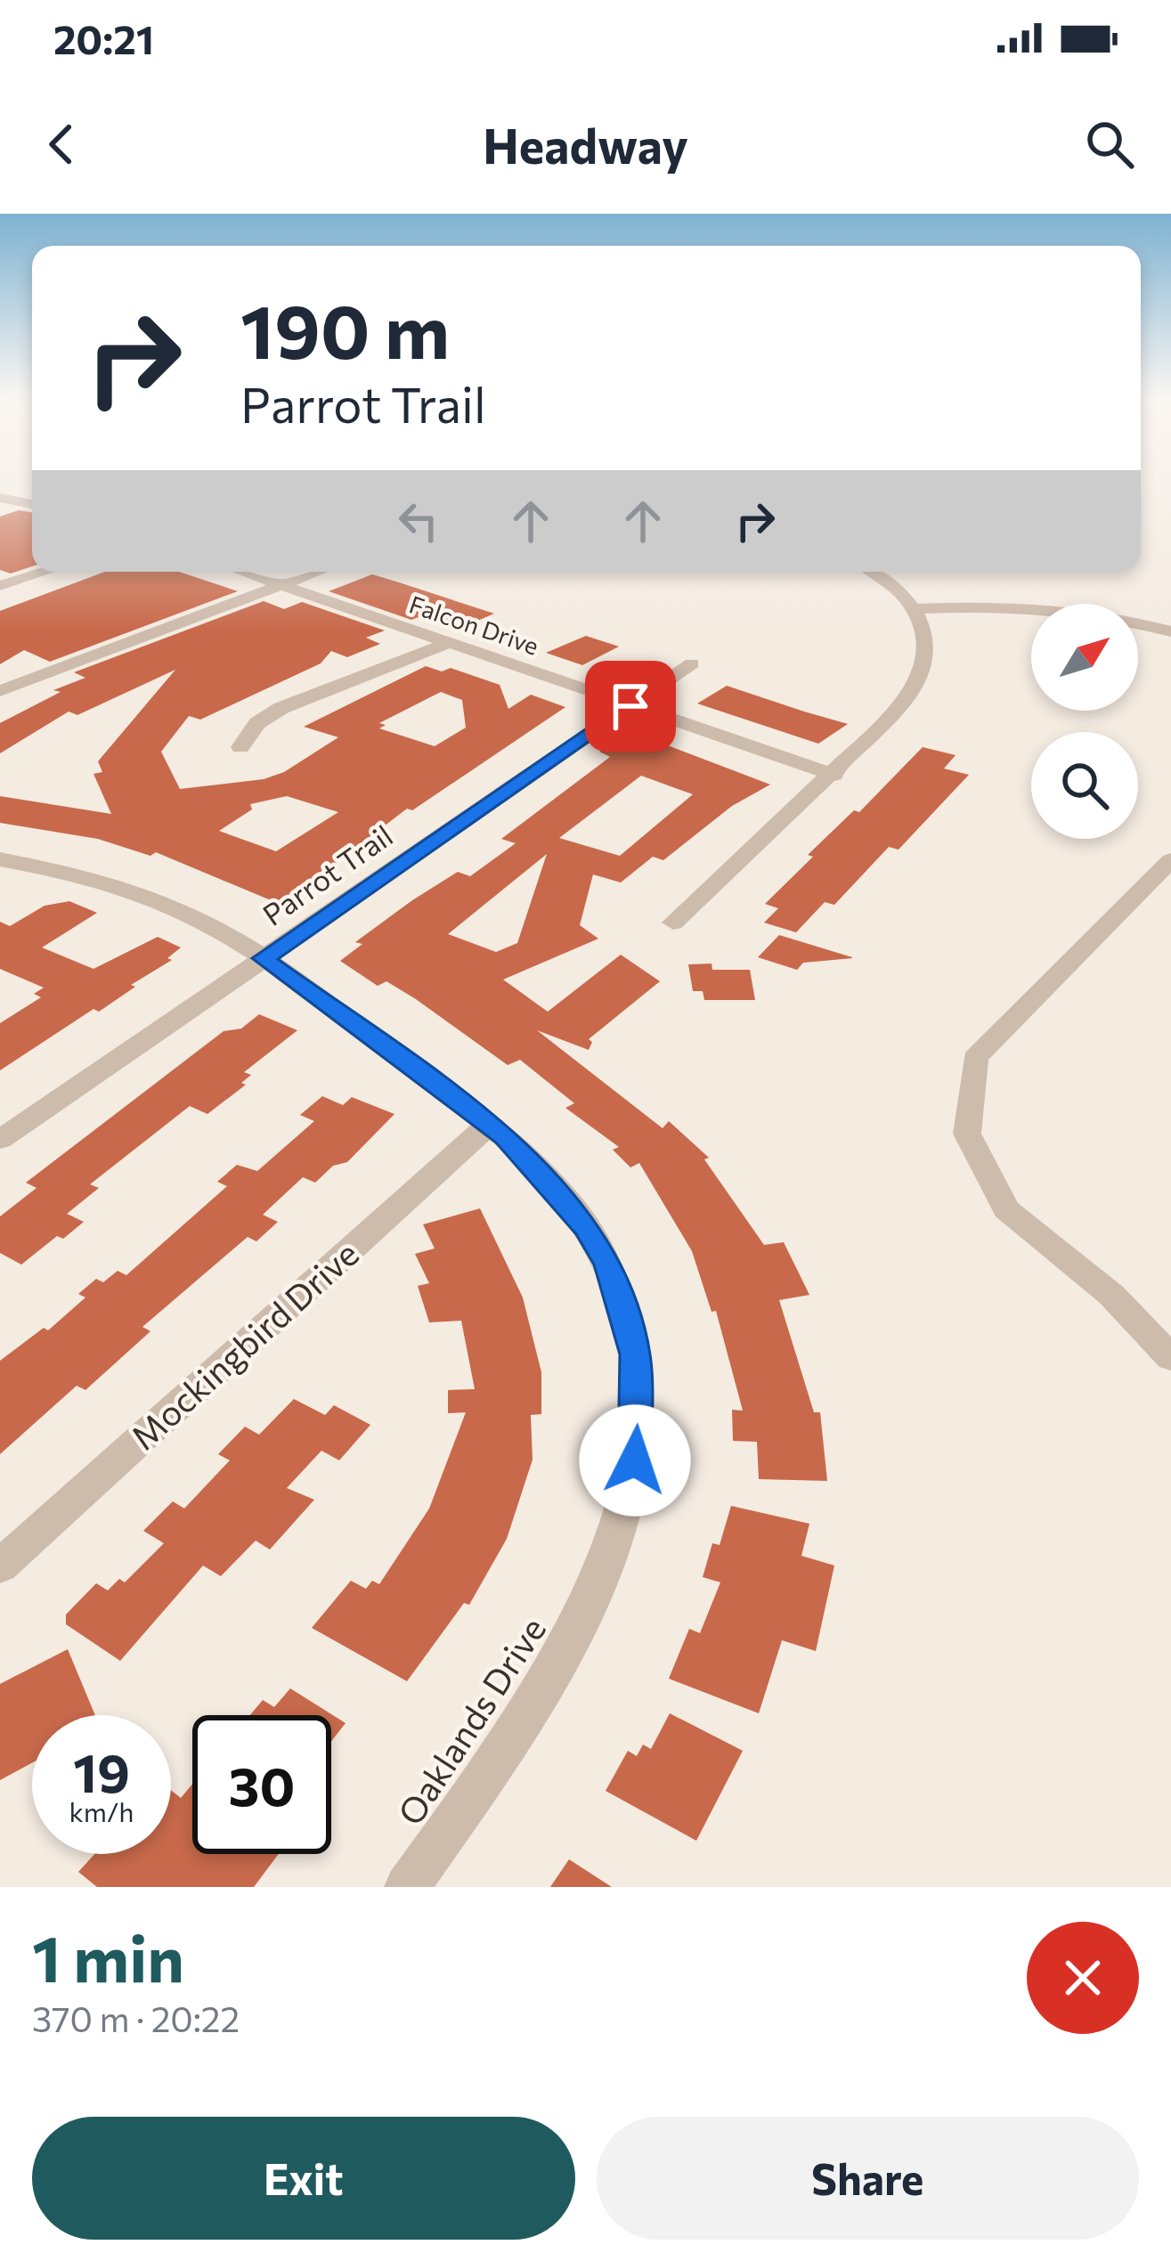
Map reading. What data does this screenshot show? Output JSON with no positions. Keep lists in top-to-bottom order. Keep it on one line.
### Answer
{"streets":{"street":["Falcon Drive","Parrot Trail","Mockingbird Drive","Oaklands Drive"]},"crossings":[["Falcon Drive","Parrot Trail"],["Parrot Trail","Oaklands Drive"],["Mockingbird Drive","Oaklands Drive"]],"north":"top right","page":{"status":"20:21","header":"Headway","turn":["190 m","Parrot Trail"],"speed":"19 km/h","limit":"30","heading":["1 min","370 m · 20:22"],"buttons":["Exit","Share"]}}
